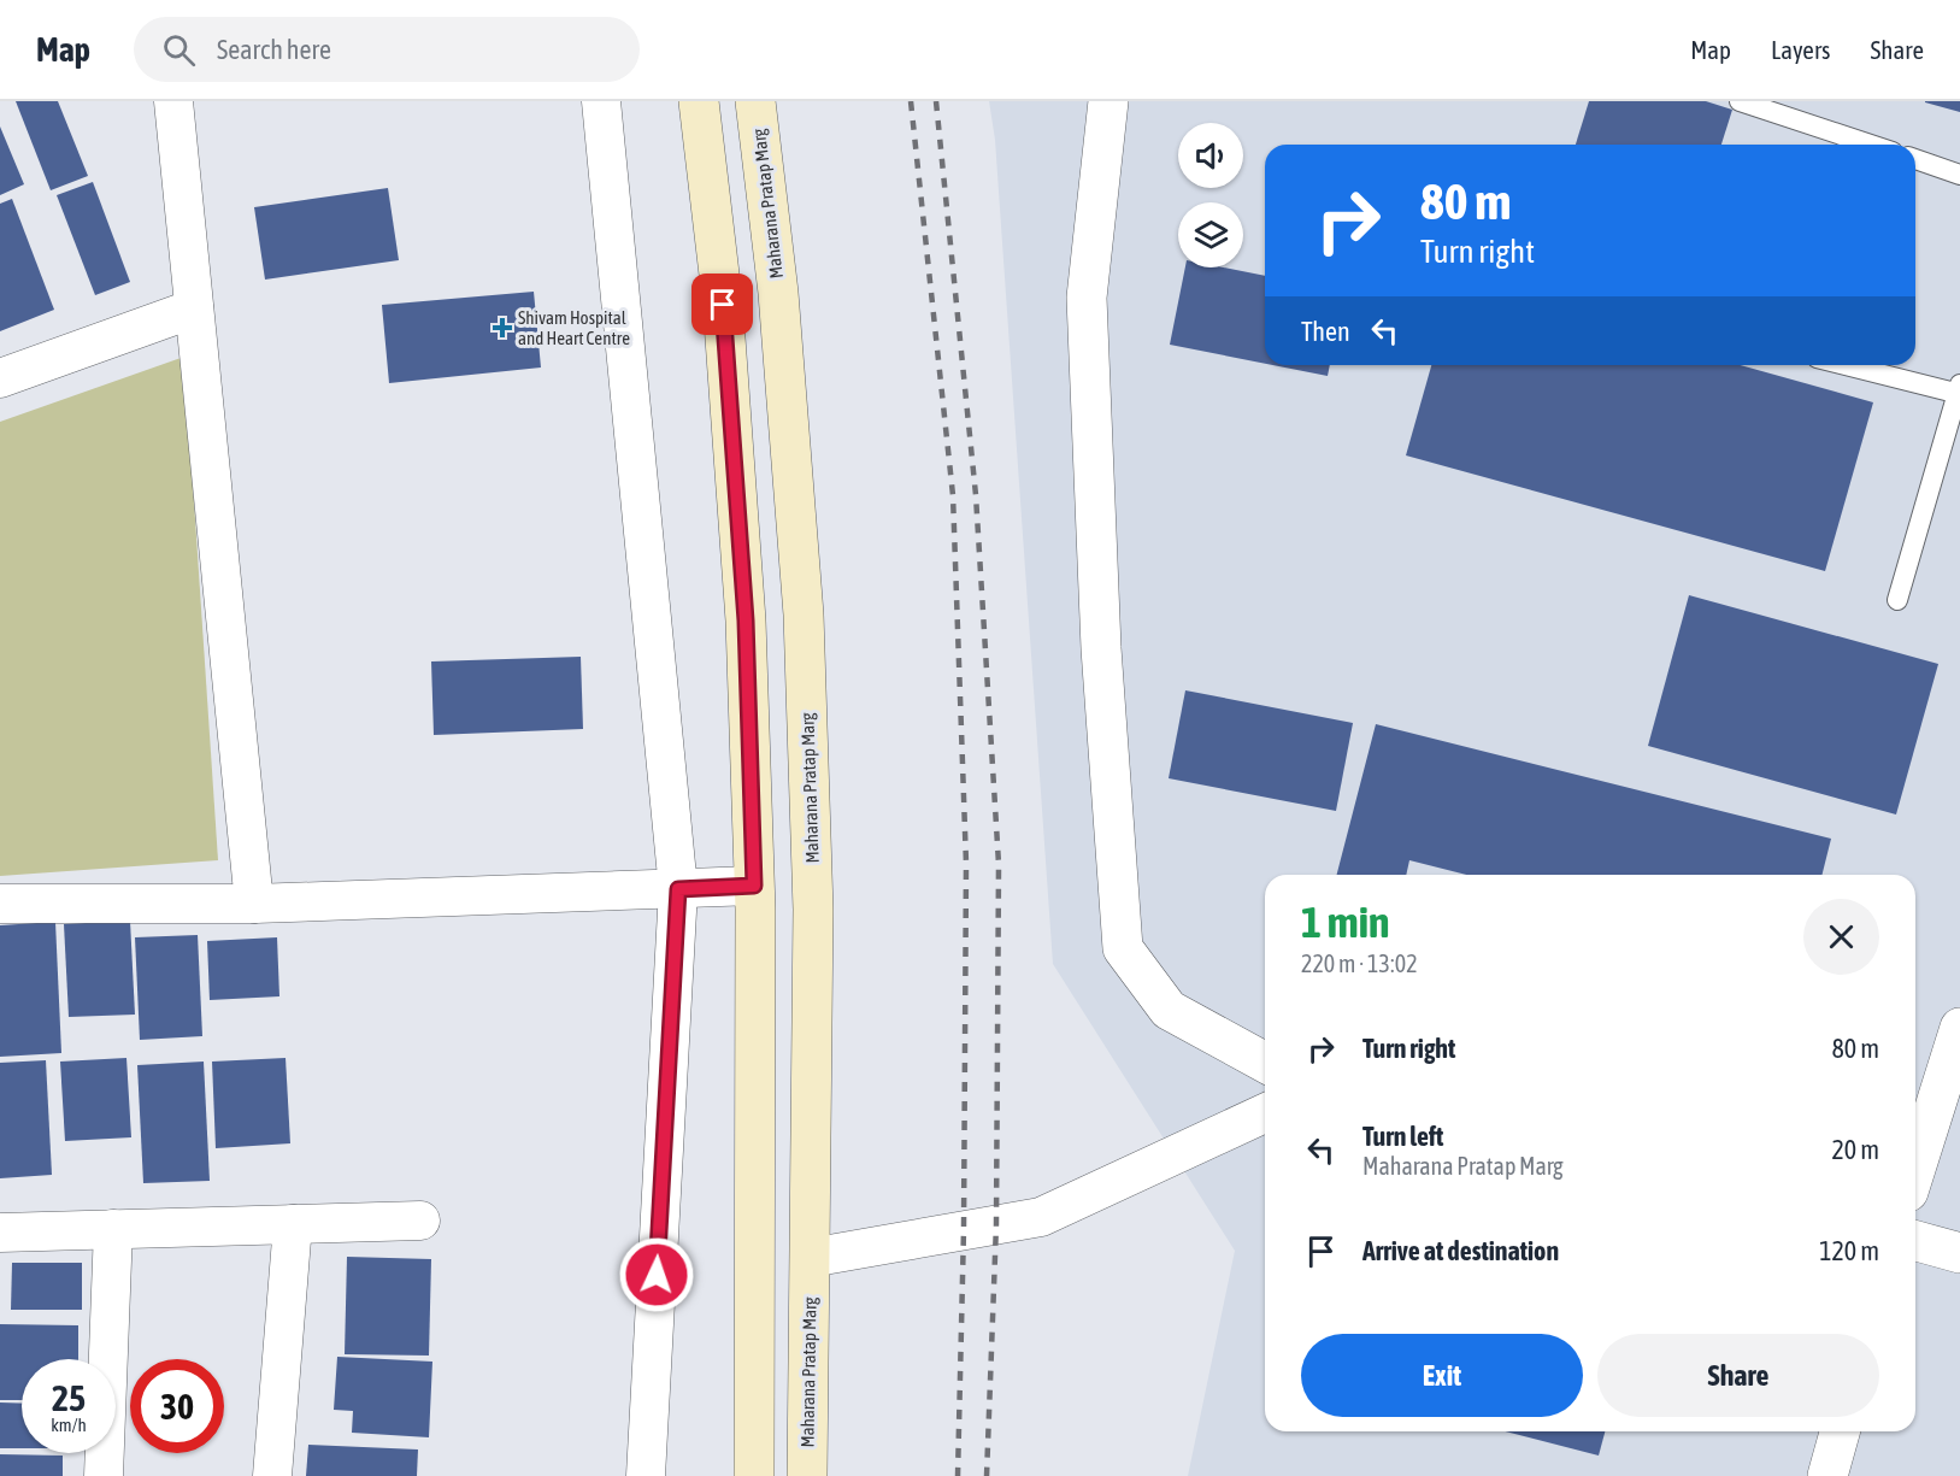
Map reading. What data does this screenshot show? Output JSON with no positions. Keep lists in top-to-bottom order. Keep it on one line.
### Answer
{"streets":{"main road":["Maharana Pratap Marg"]},"places":{"health":["Shivam Hospital and Heart Centre"]},"page":{"header":"Map","search":"Search here","nav":["Map","Layers","Share"],"turn":["80 m","Turn right"],"then":"Then","heading":["1 min","220 m · 13:02"],"list":[{"name":"Turn right","value":"80 m"},{"name":"Turn left","note":"Maharana Pratap Marg","value":"20 m"},{"name":"Arrive at destination","value":"120 m"}],"buttons":["Exit","Share"],"speed":"25 km/h","limit":"30"}}
